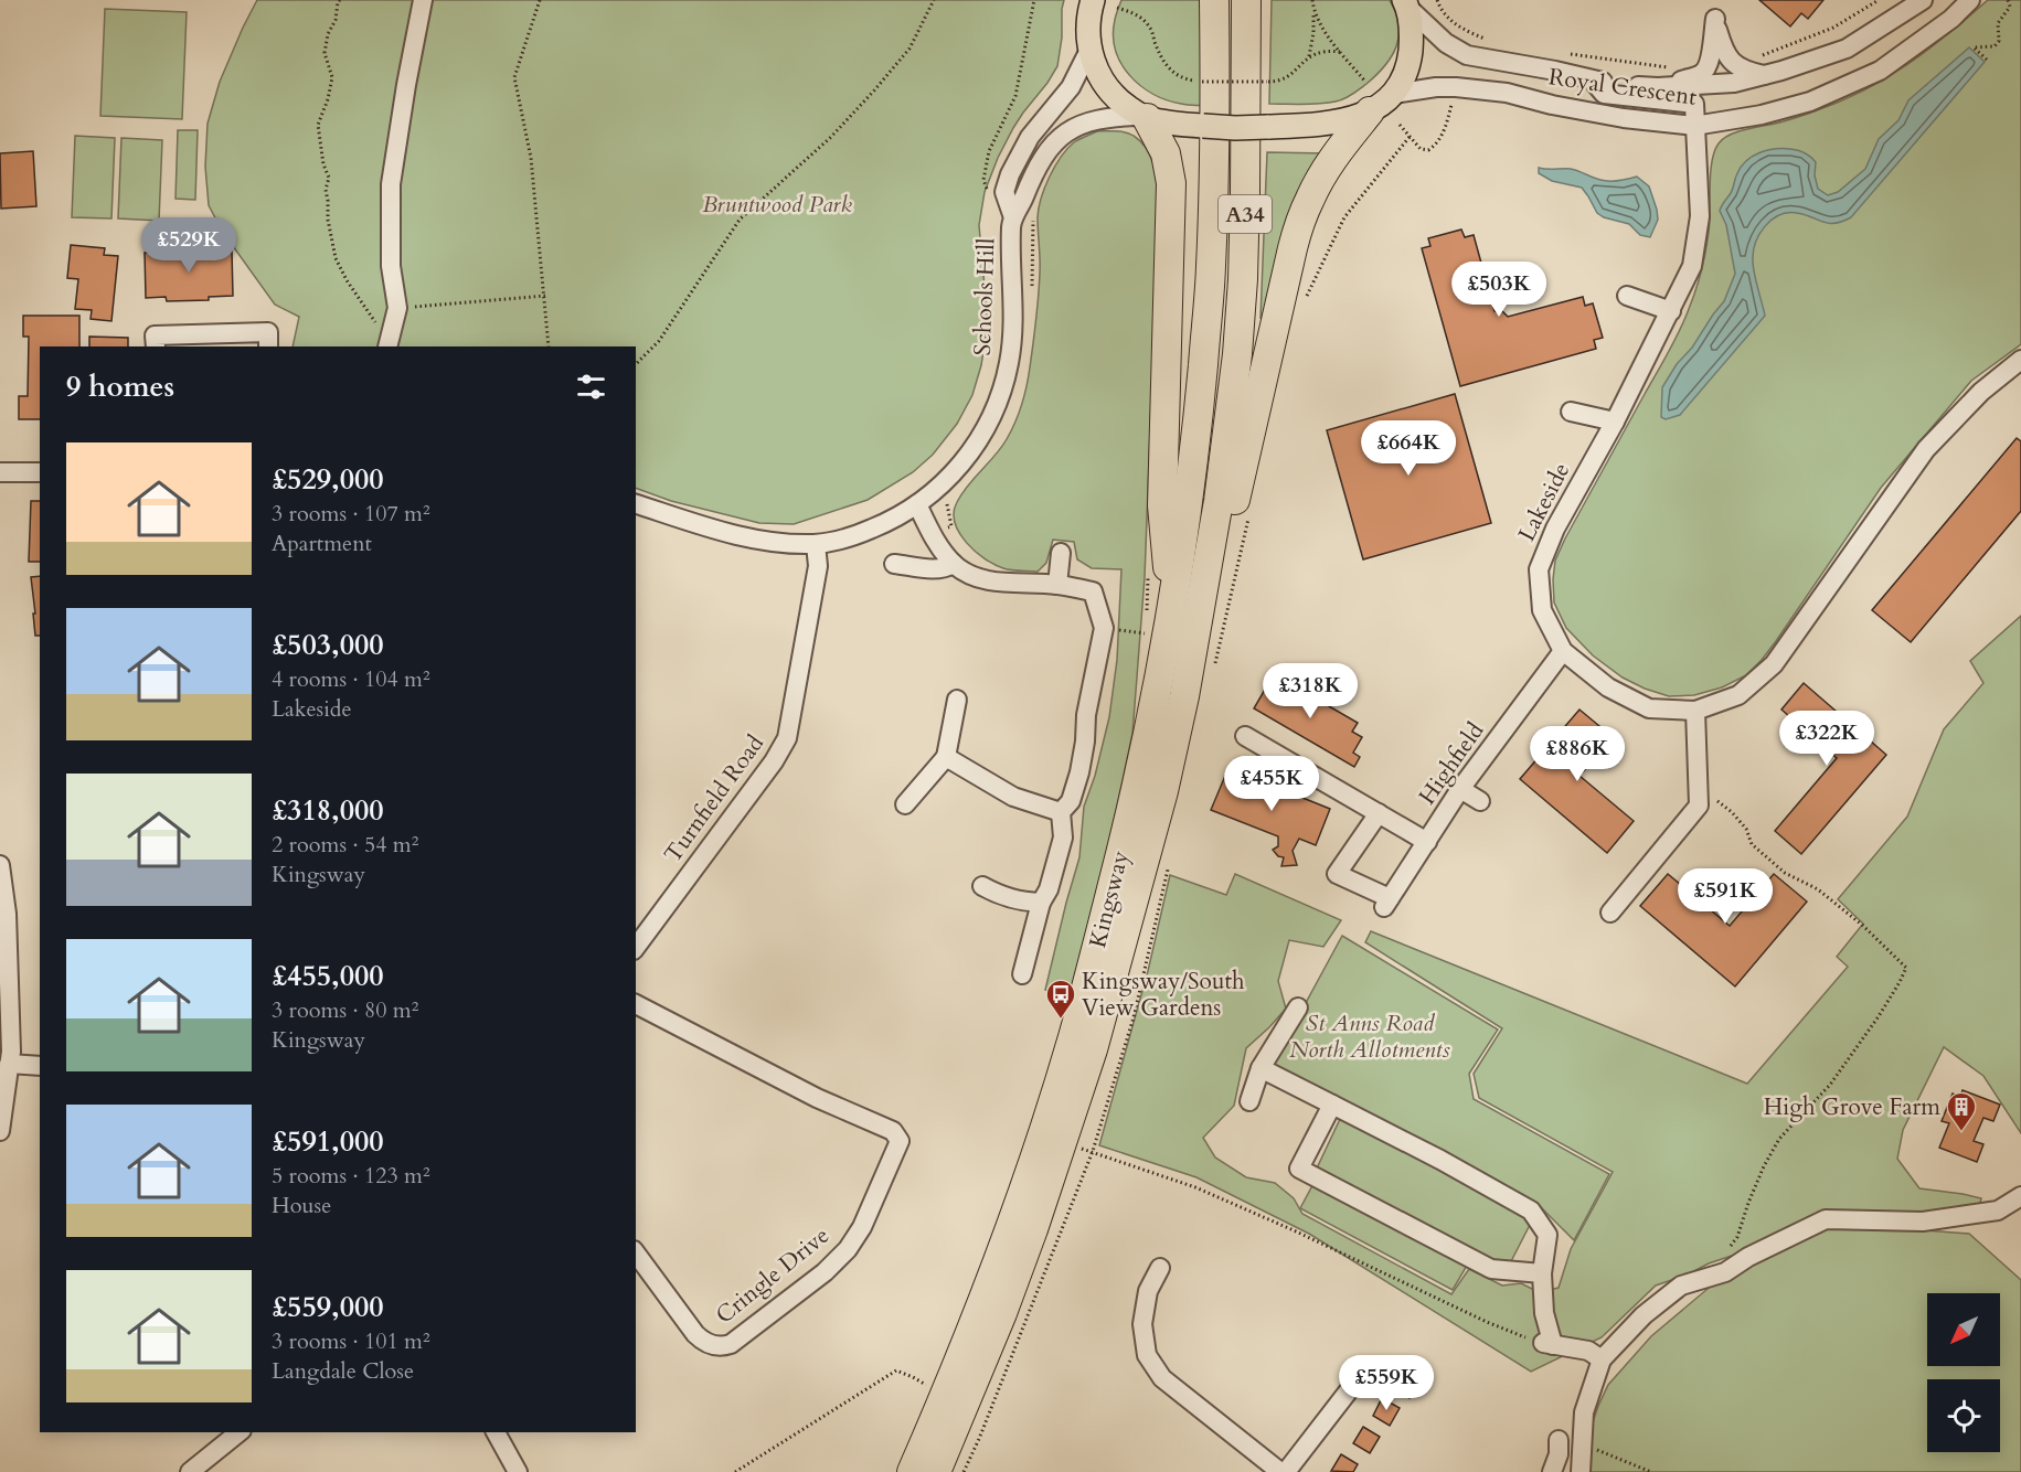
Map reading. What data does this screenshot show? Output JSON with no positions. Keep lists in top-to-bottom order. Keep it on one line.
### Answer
{"streets":{"highway":["A34","Kingsway"],"street":["Royal Crescent","Schools Hill","Lakeside","Highfield","Turnfield Road","Cringle Drive"]},"crossings":[["Royal Crescent","Lakeside"],["Schools Hill","Turnfield Road"],["Lakeside","Highfield"]],"parks":["Bruntwood Park","St Anns Road North Allotments"],"places":{"bus stop":["Kingsway/South View Gardens"],"building":["High Grove Farm"]},"north":"bottom left","page":{"price":["£529K","£503K","£664K","£318K","£322K","£886K","£455K","£591K","£559K"],"heading":"9 homes","list":[{"name":"£529,000","note":"3 rooms · 107 m² · Apartment"},{"name":"£503,000","note":"4 rooms · 104 m² · Lakeside"},{"name":"£318,000","note":"2 rooms · 54 m² · Kingsway"},{"name":"£455,000","note":"3 rooms · 80 m² · Kingsway"},{"name":"£591,000","note":"5 rooms · 123 m² · House"},{"name":"£559,000","note":"3 rooms · 101 m² · Langdale Close"}]}}
